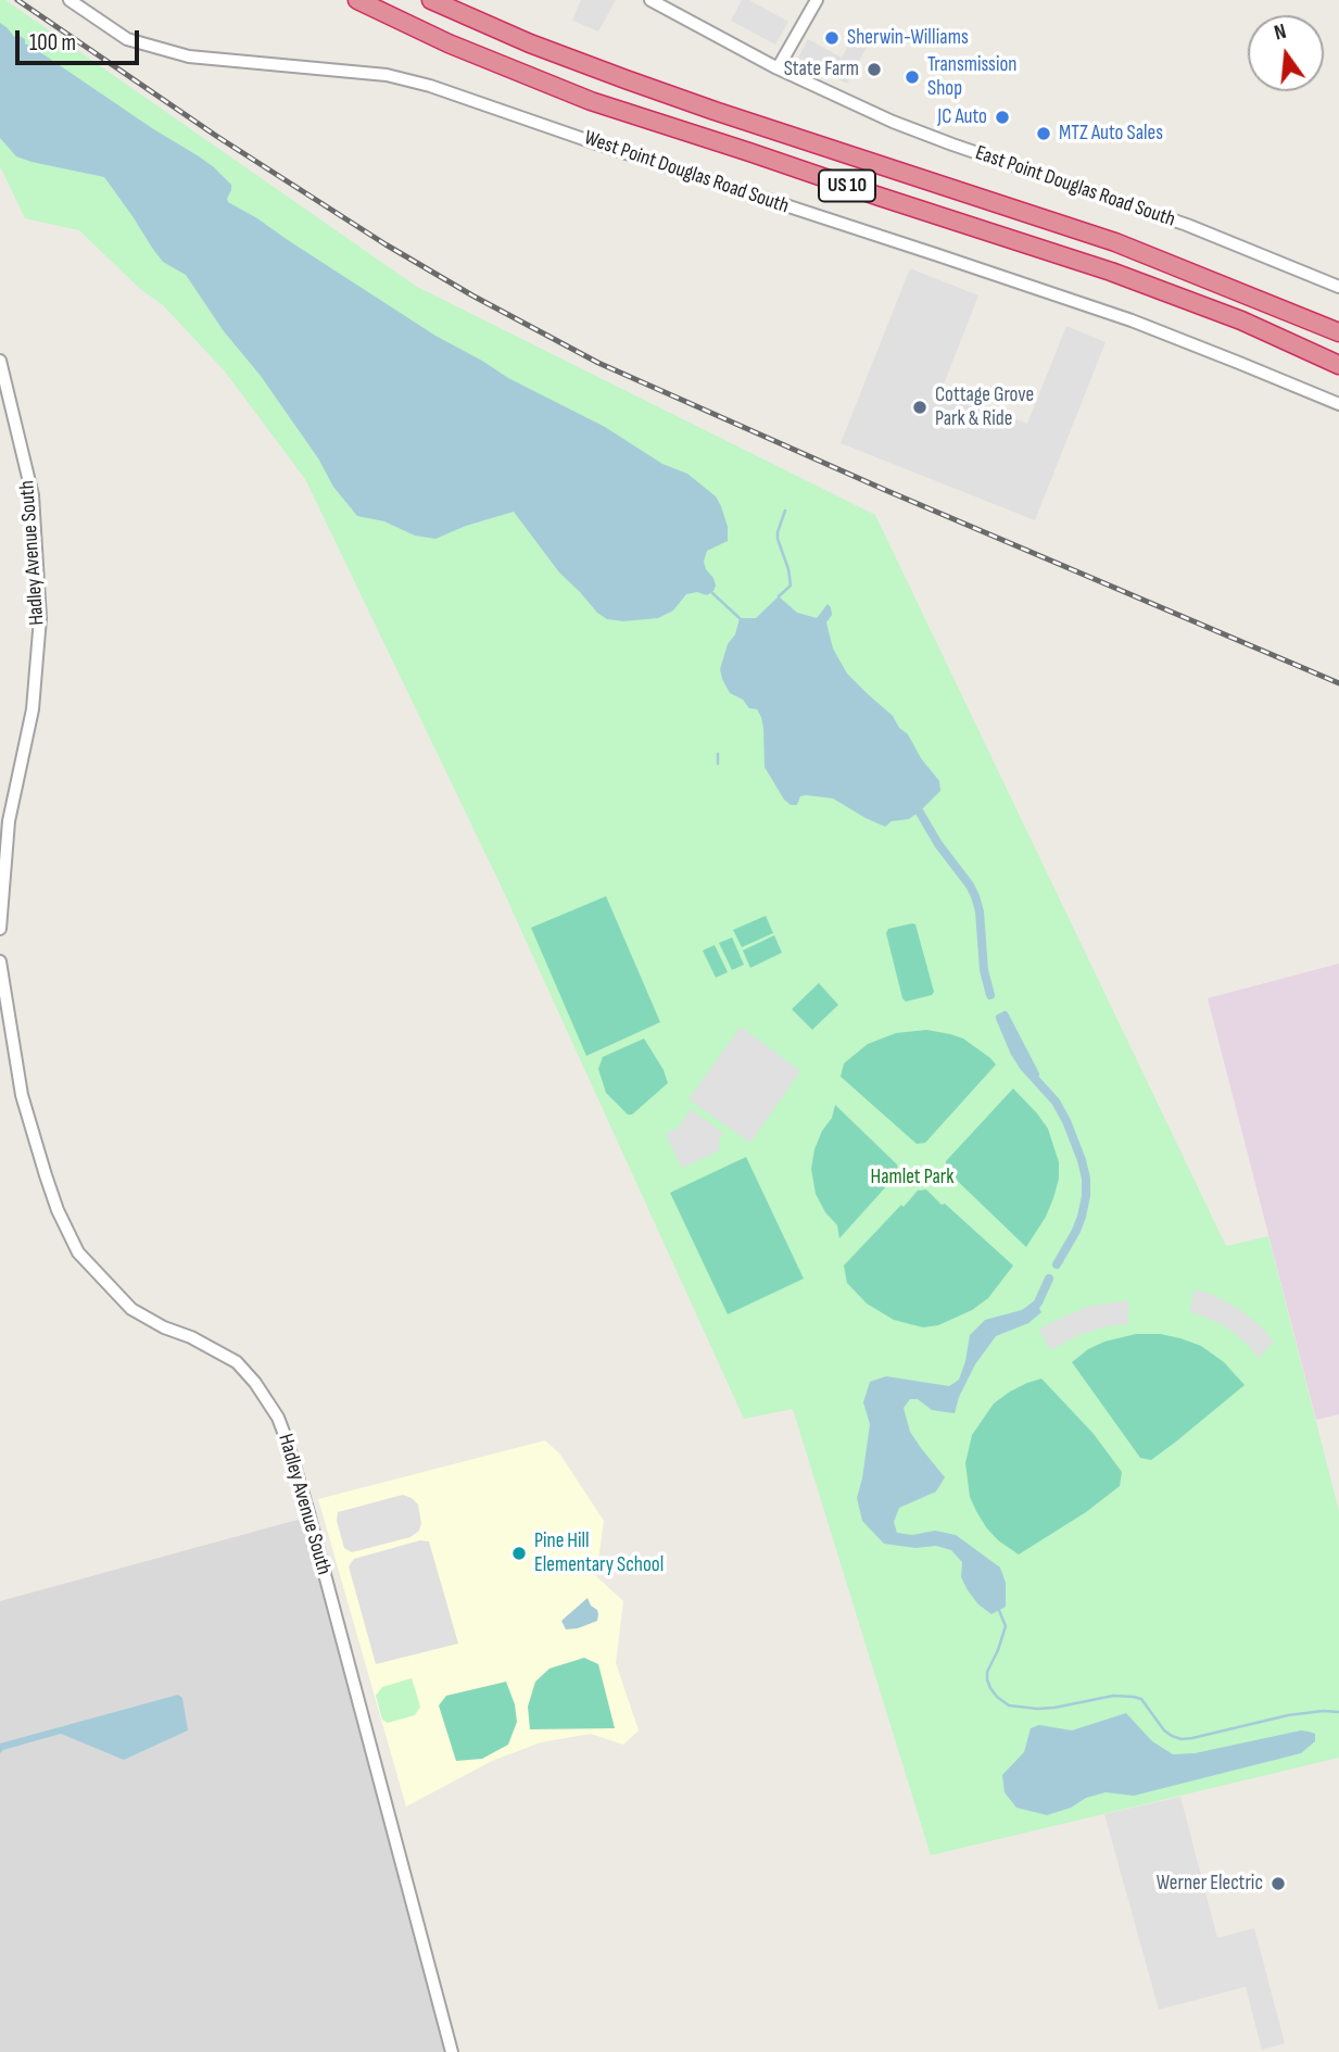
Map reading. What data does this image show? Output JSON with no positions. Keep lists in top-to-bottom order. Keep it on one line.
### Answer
{"streets":{"highway":["US 10"],"street":["West Point Douglas Road South","East Point Douglas Road South","Hadley Avenue South"]},"parks":["Hamlet Park"],"places":["Sherwin-Williams","State Farm","Transmission Shop","JC Auto","MTZ Auto Sales","Cottage Grove Park & Ride","Pine Hill Elementary School","Werner Electric"],"scale_bar":"100 m","north":"top"}
